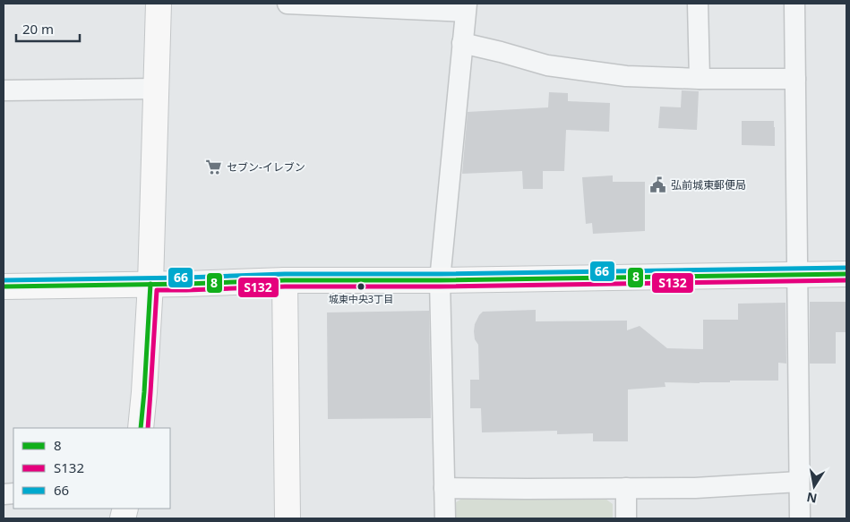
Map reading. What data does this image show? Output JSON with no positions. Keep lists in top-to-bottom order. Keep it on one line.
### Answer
{"places":{"supermarket":["セブン-イレブン"],"public building":["弘前城東郵便局"],"other":["城東中央3丁目"]},"lines":["transit line 66","transit line 8","transit line S132"],"legend":["8","S132","66"],"scale_bar":"20 m","north":"bottom"}
